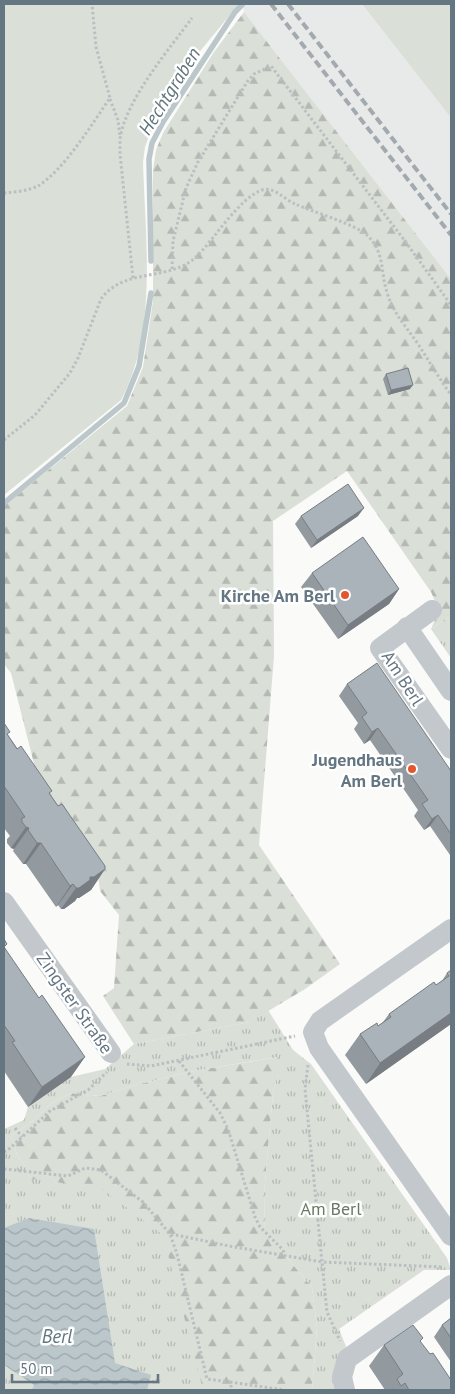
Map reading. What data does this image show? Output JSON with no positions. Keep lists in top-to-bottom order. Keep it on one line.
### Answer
{"streets":{"street":["Am Berl","Zingster Straße"]},"water":["Hechtgraben","Berl"],"parks":["Am Berl"],"places":["Kirche Am Berl","Jugendhaus Am Berl"],"scale_bar":"50 m"}
